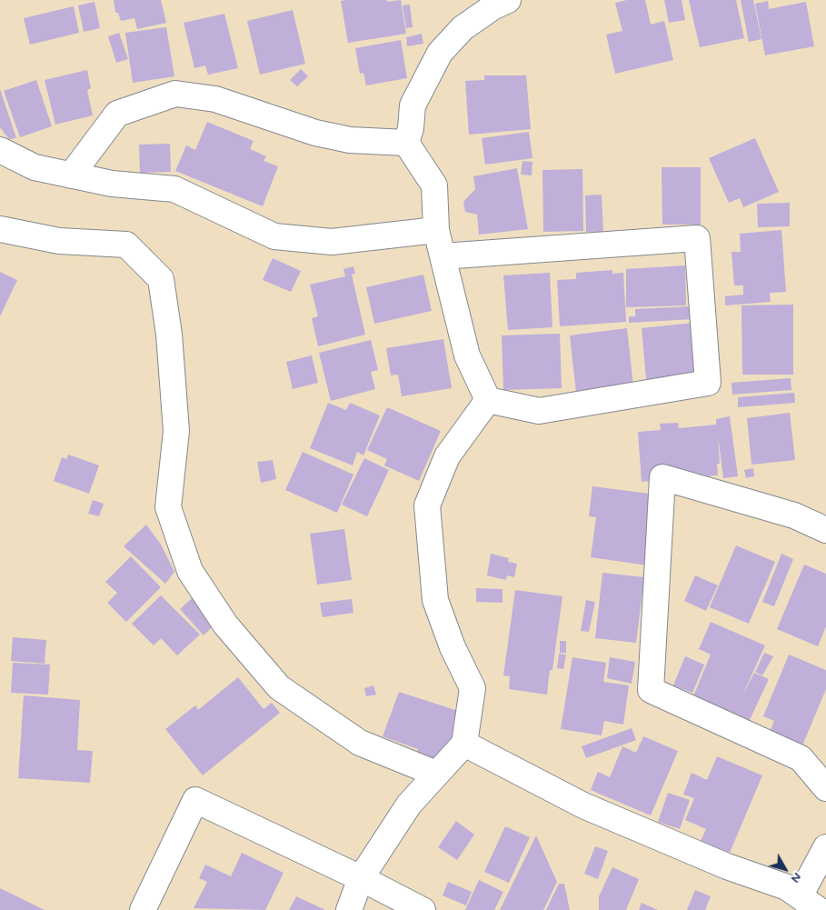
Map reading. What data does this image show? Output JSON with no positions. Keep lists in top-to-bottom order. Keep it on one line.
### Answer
{"north":"bottom right"}
